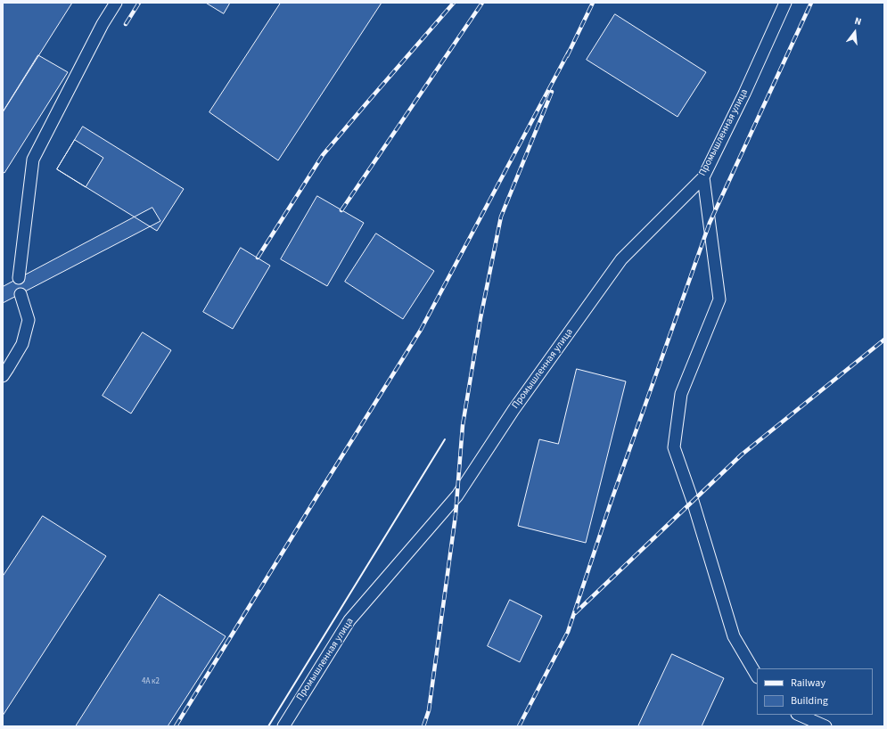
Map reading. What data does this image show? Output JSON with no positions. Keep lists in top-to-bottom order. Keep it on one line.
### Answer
{"streets":{"lane":["Промышленная улица"]},"house_numbers":["4А к2"],"legend":["Railway","Building"],"north":"top"}
